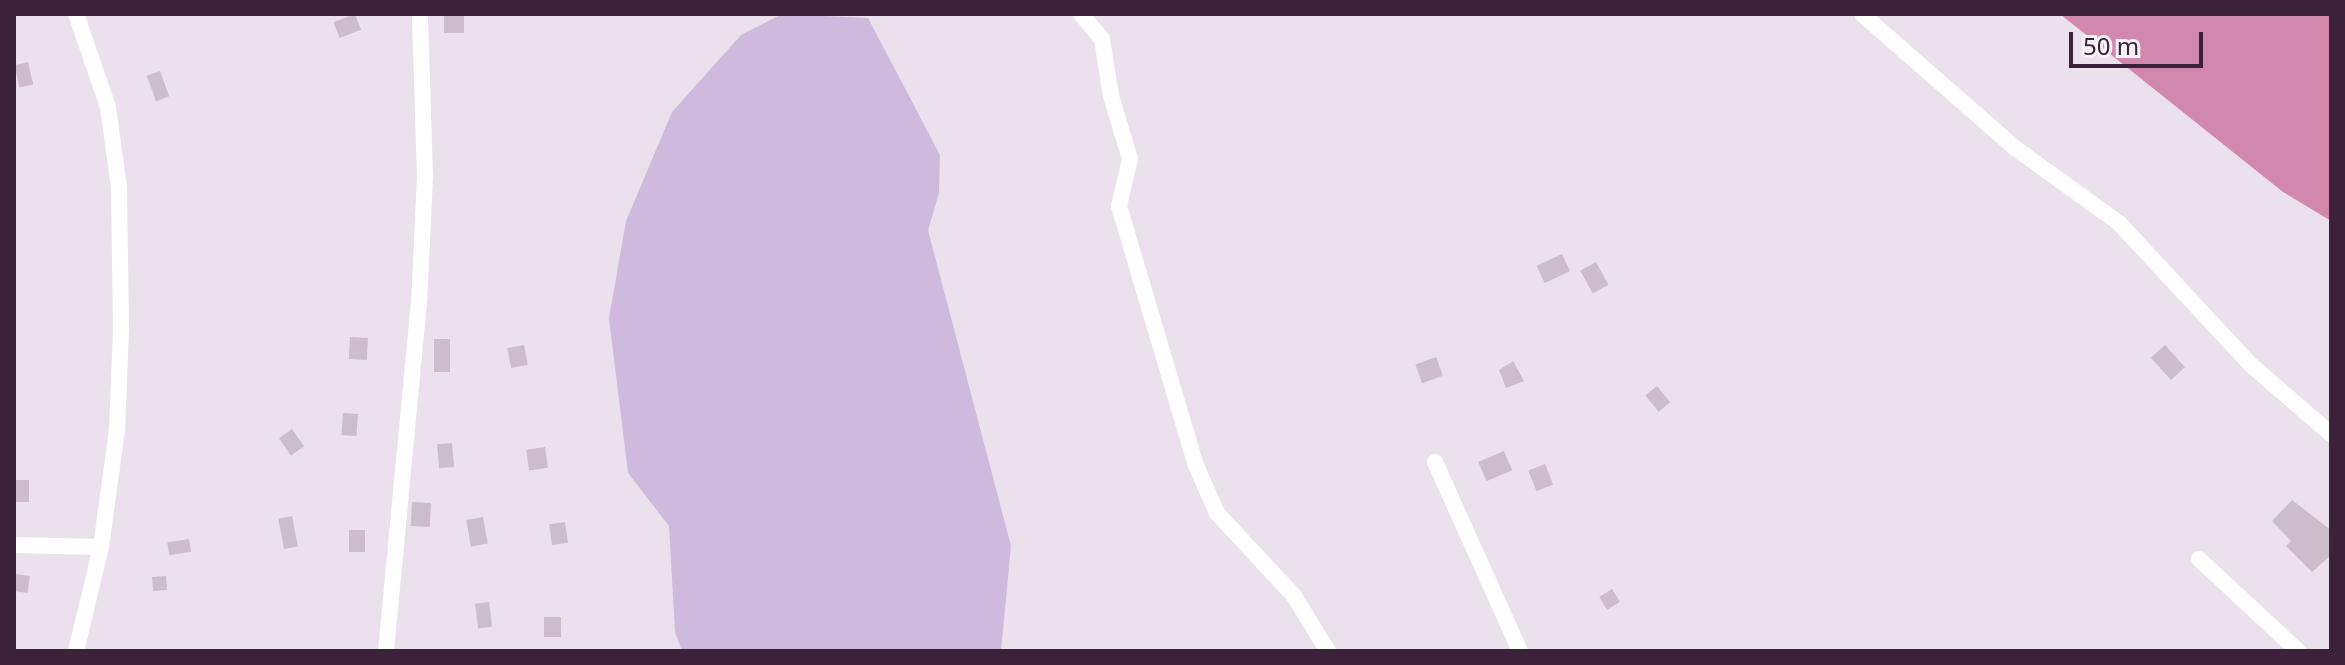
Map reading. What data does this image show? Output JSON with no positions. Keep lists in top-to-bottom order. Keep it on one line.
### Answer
{"scale_bar":"50 m"}
